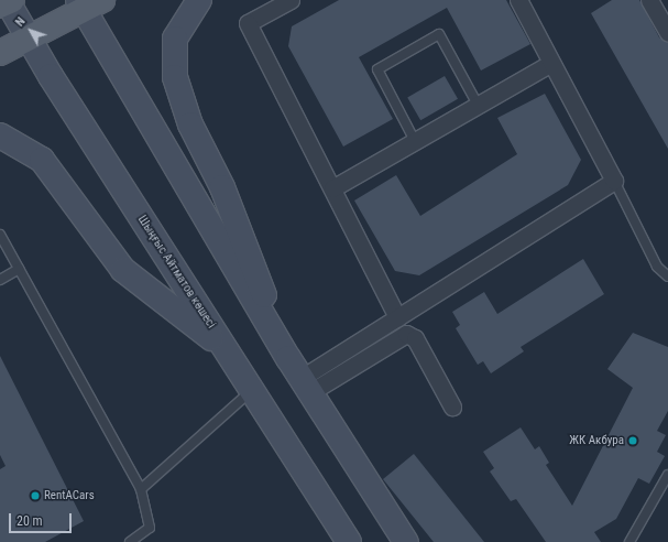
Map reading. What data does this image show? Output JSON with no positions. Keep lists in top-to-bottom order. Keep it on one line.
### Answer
{"streets":{"main road":["Шыңғыс Айтматов көшесі"]},"places":["ЖК Акбура","RentACars"],"scale_bar":"20 m","north":"top left"}
